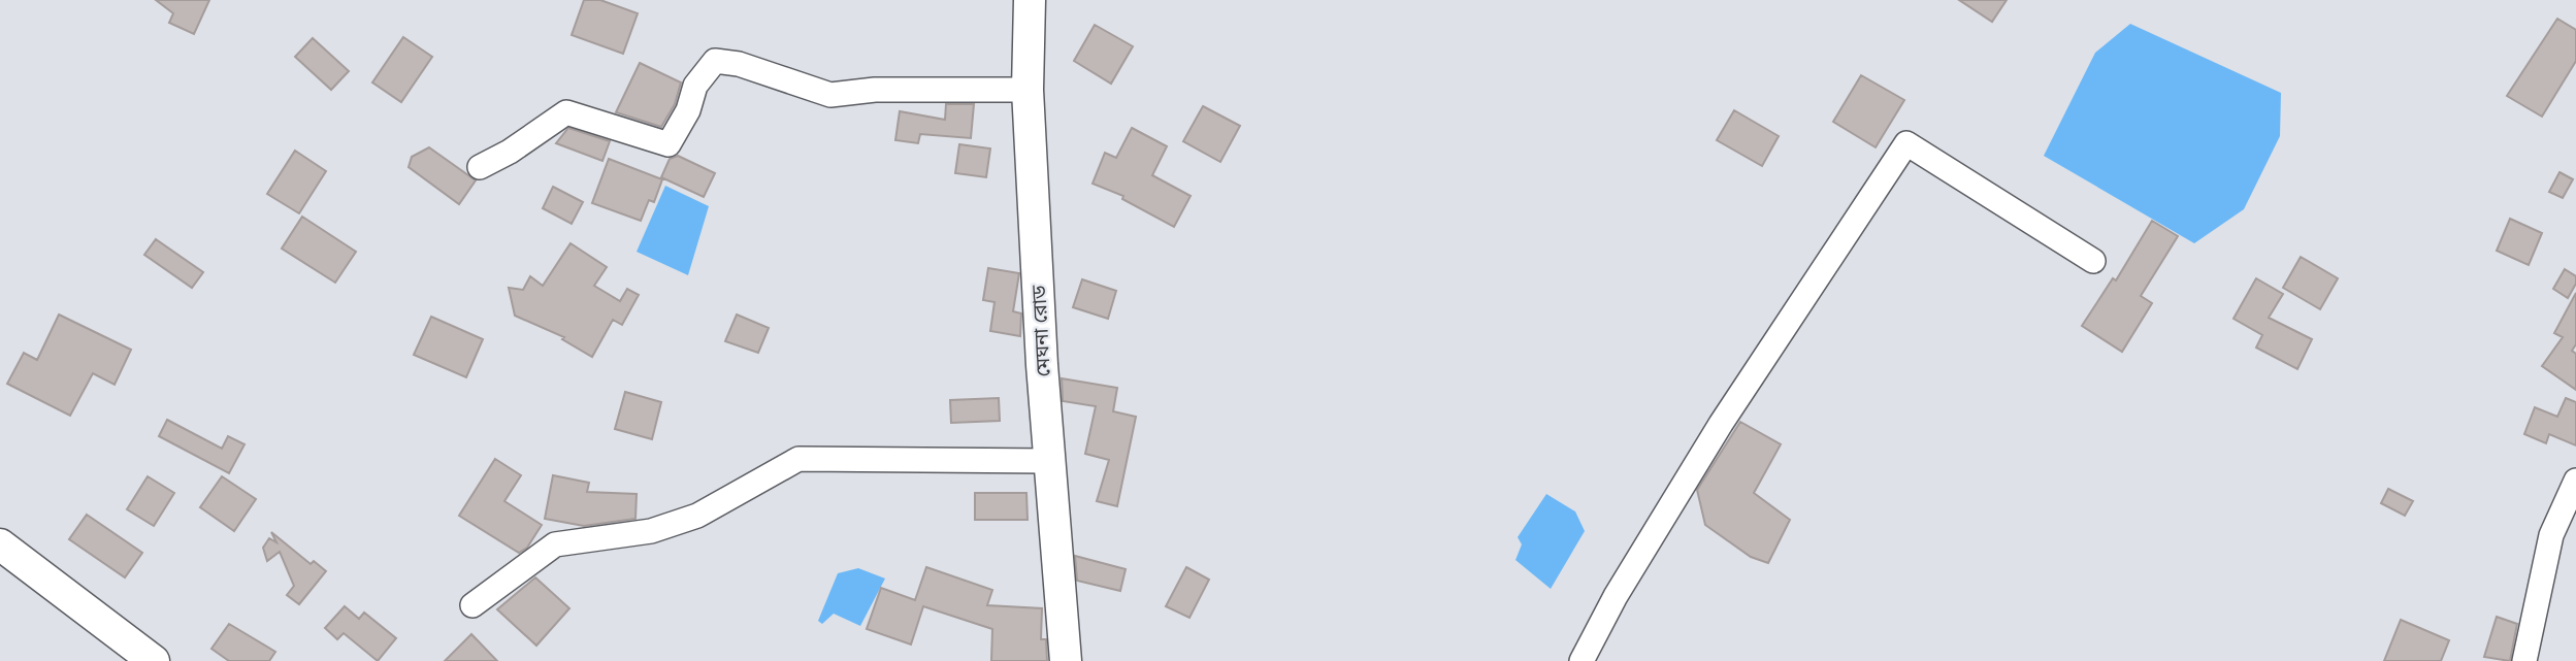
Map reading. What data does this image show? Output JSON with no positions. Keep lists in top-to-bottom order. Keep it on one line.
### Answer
{"streets":{"main road":["মেঘনা রোড"]}}
